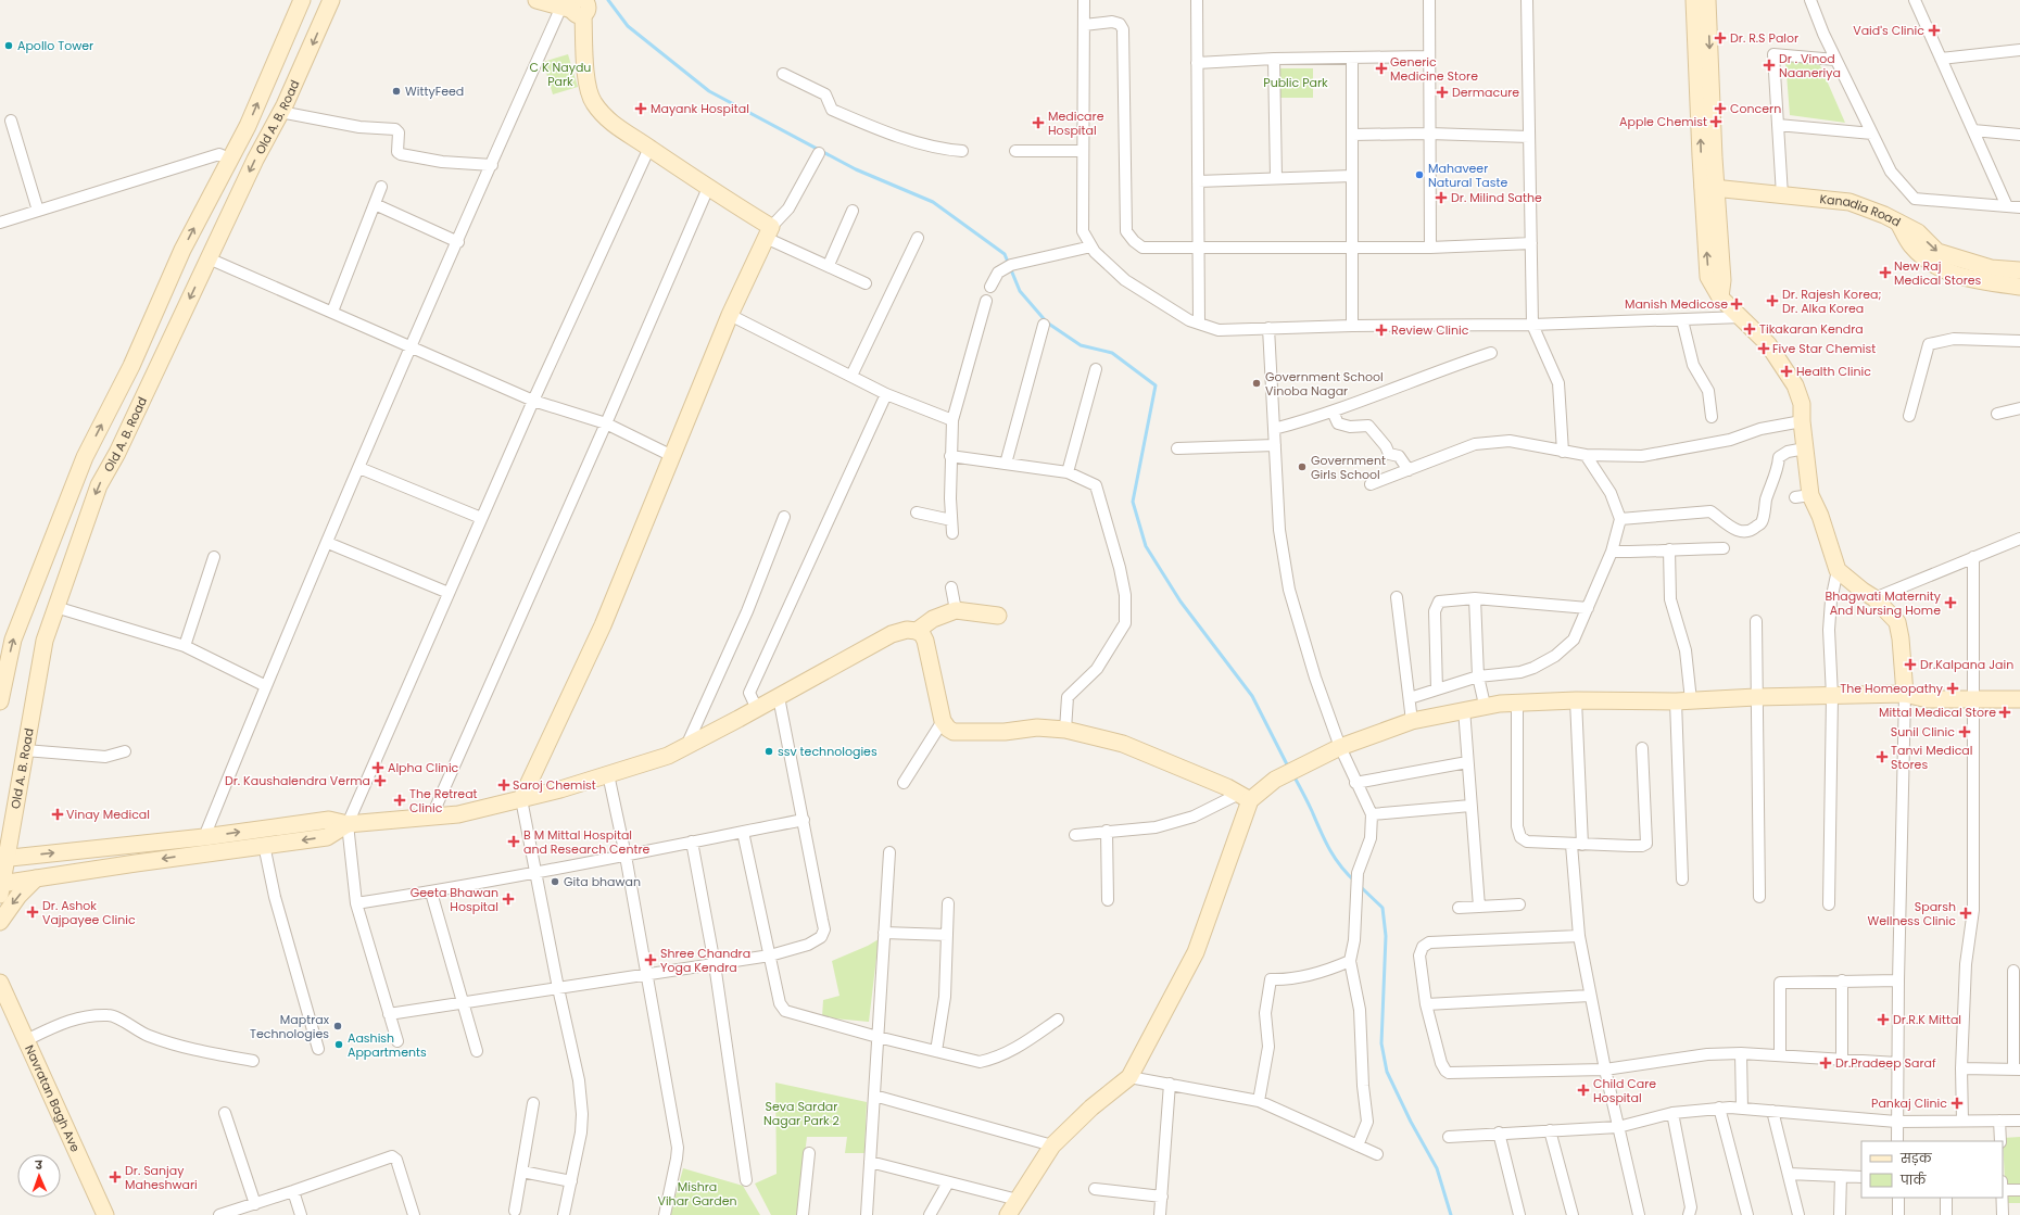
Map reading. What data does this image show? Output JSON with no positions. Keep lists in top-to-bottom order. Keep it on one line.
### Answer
{"streets":{"street":["Old A. B. Road","Kanadia Road","Navratan Bagh Ave"]},"parks":["C K Naydu Park","Public Park","Seva Sardar Nagar Park 2","Mishra Vihar Garden"],"places":{"health":["Vaid's Clinic","Dr. R.S Palor","Dr . Vinod Naaneriya","Generic Medicine Store","Dermacure","Mayank Hospital","Concern","Apple Chemist","Medicare Hospital","Dr. Milind Sathe","New Raj Medical Stores","Dr. Rajesh Korea; Dr. Alka Korea","Manish Medicose","Tikakaran Kendra","Review Clinic","Five Star Chemist","Health Clinic","Bhagwati Maternity And Nursing Home","Dr.Kalpana Jain","The Homeopathy","Mittal Medical Store","Sunil Clinic","Tanvi Medical Stores","Alpha Clinic","Dr. Kaushalendra Verma","Saroj Chemist","The Retreat Clinic","Vinay Medical","B M Mittal Hospital and Research Centre","Geeta Bhawan Hospital","Dr. Ashok Vajpayee Clinic","Sparsh Wellness Clinic","Shree Chandra Yoga Kendra","Dr.R.K Mittal","Dr.Pradeep Saraf","Child Care Hospital","Pankaj Clinic","Dr. Sanjay Maheshwari"],"other":["Apollo Tower","WittyFeed","Mahaveer Natural Taste","Government School Vinoba Nagar","Government Girls School","ssv technologies","Gita bhawan","Maptrax Technologies","Aashish Appartments"]},"legend":["सड़क","पार्क"],"north":"top"}
